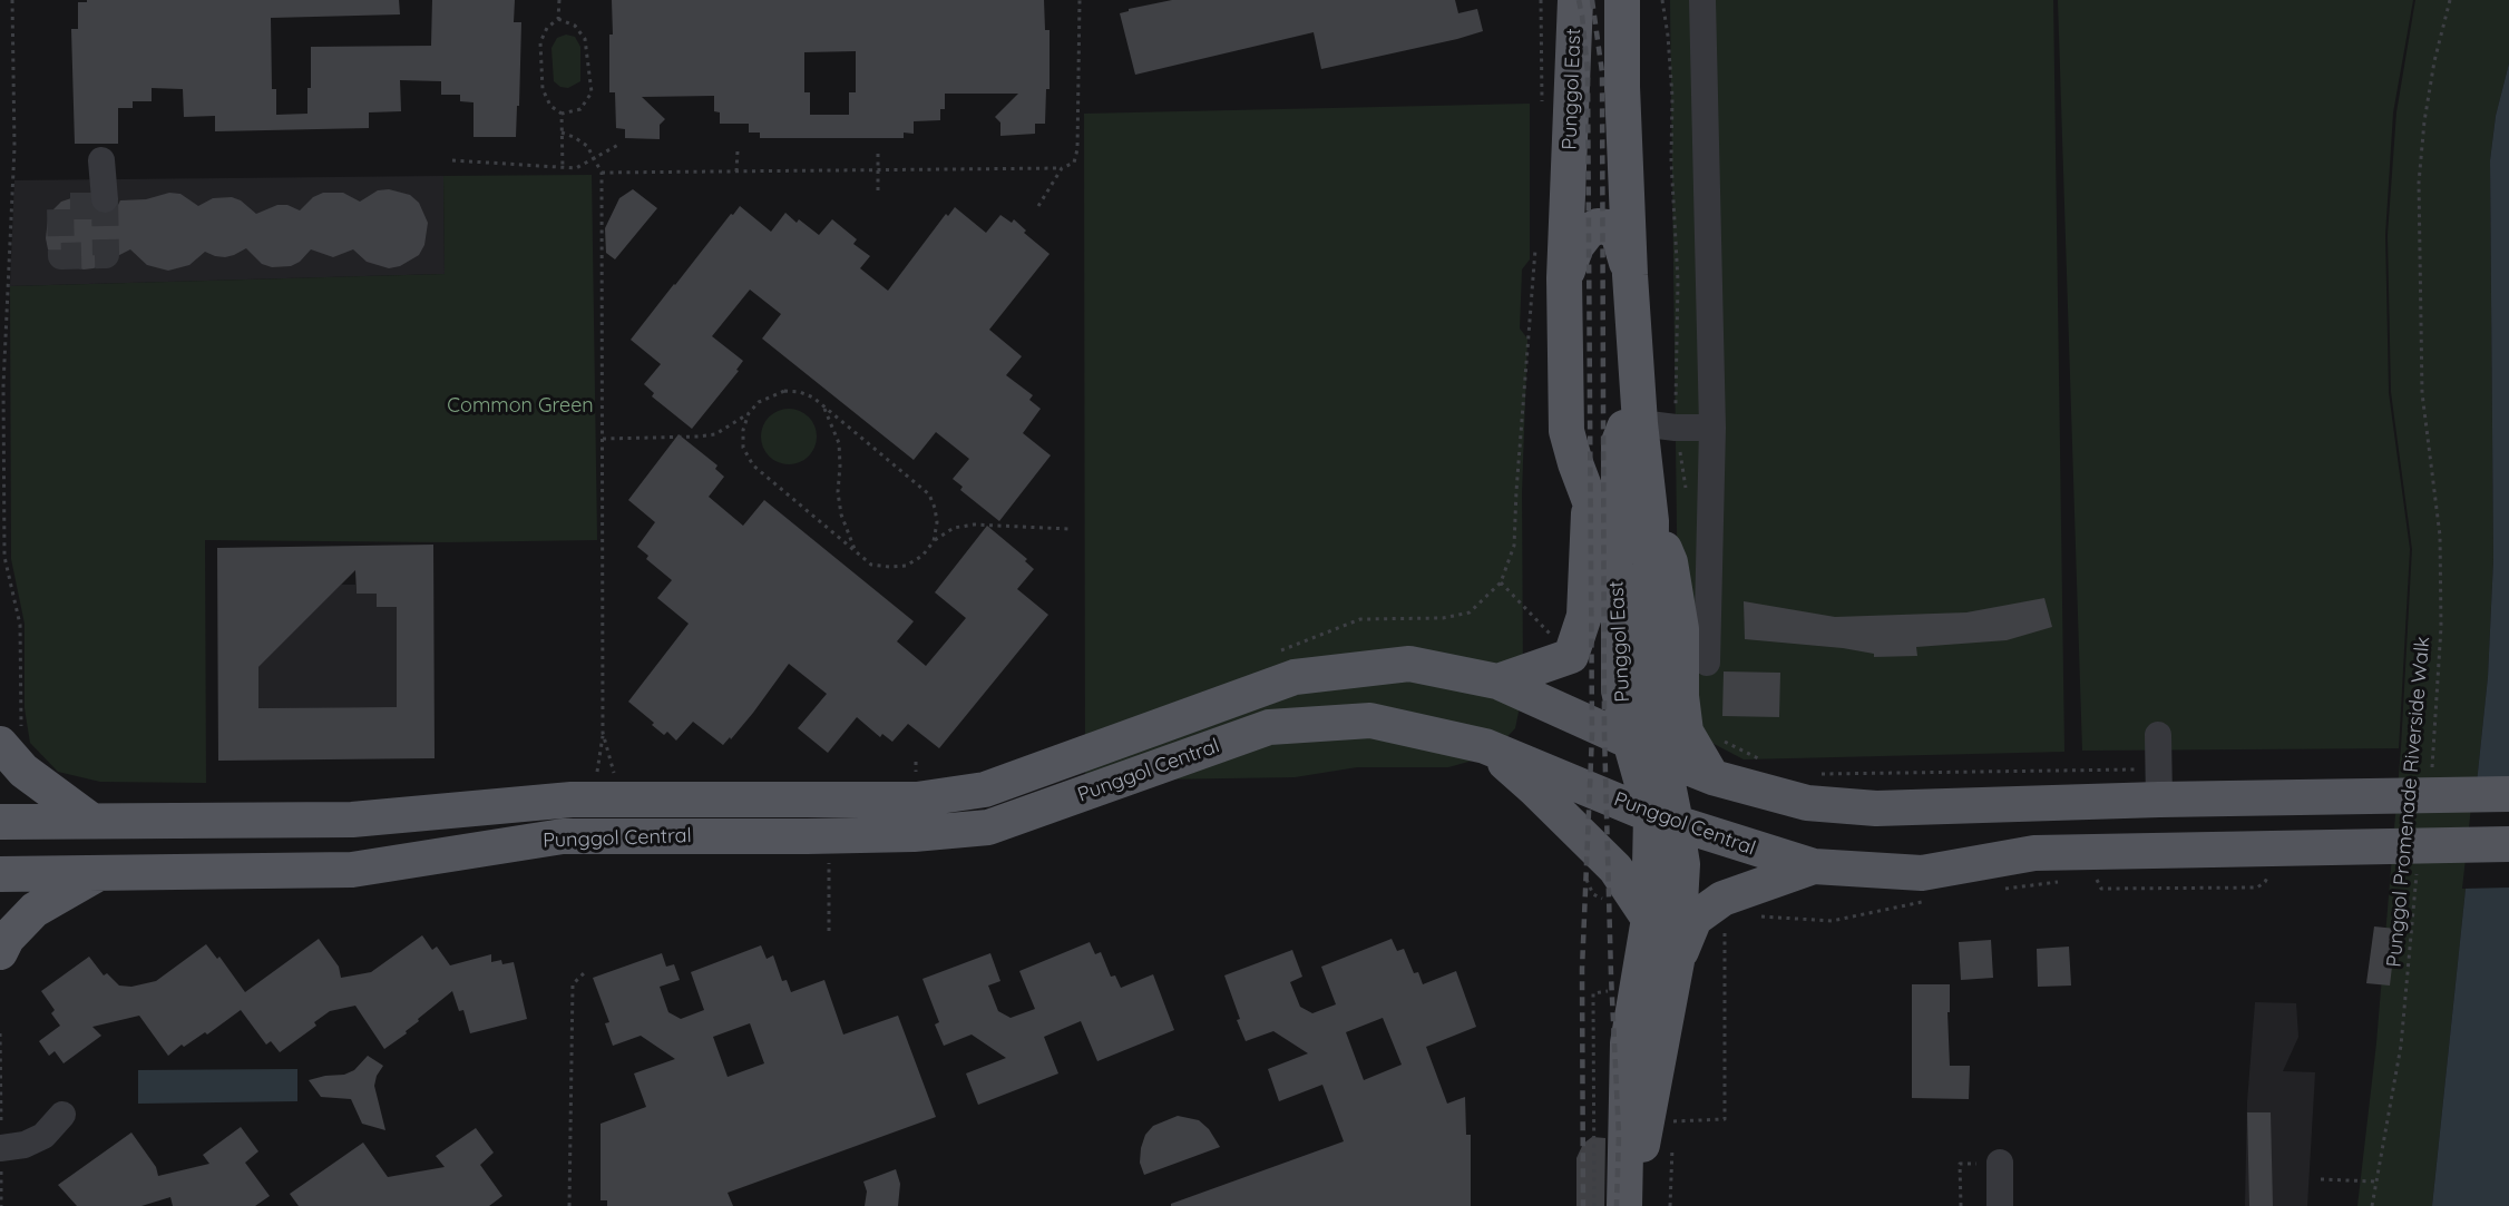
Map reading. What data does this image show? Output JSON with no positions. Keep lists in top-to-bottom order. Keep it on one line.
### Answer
{"streets":{"main road":["Punggol East","Punggol Central"],"path":["Punggol Promenade Riverside Walk"]},"crossings":[["Punggol East","Punggol Central"]],"parks":["Common Green"]}
